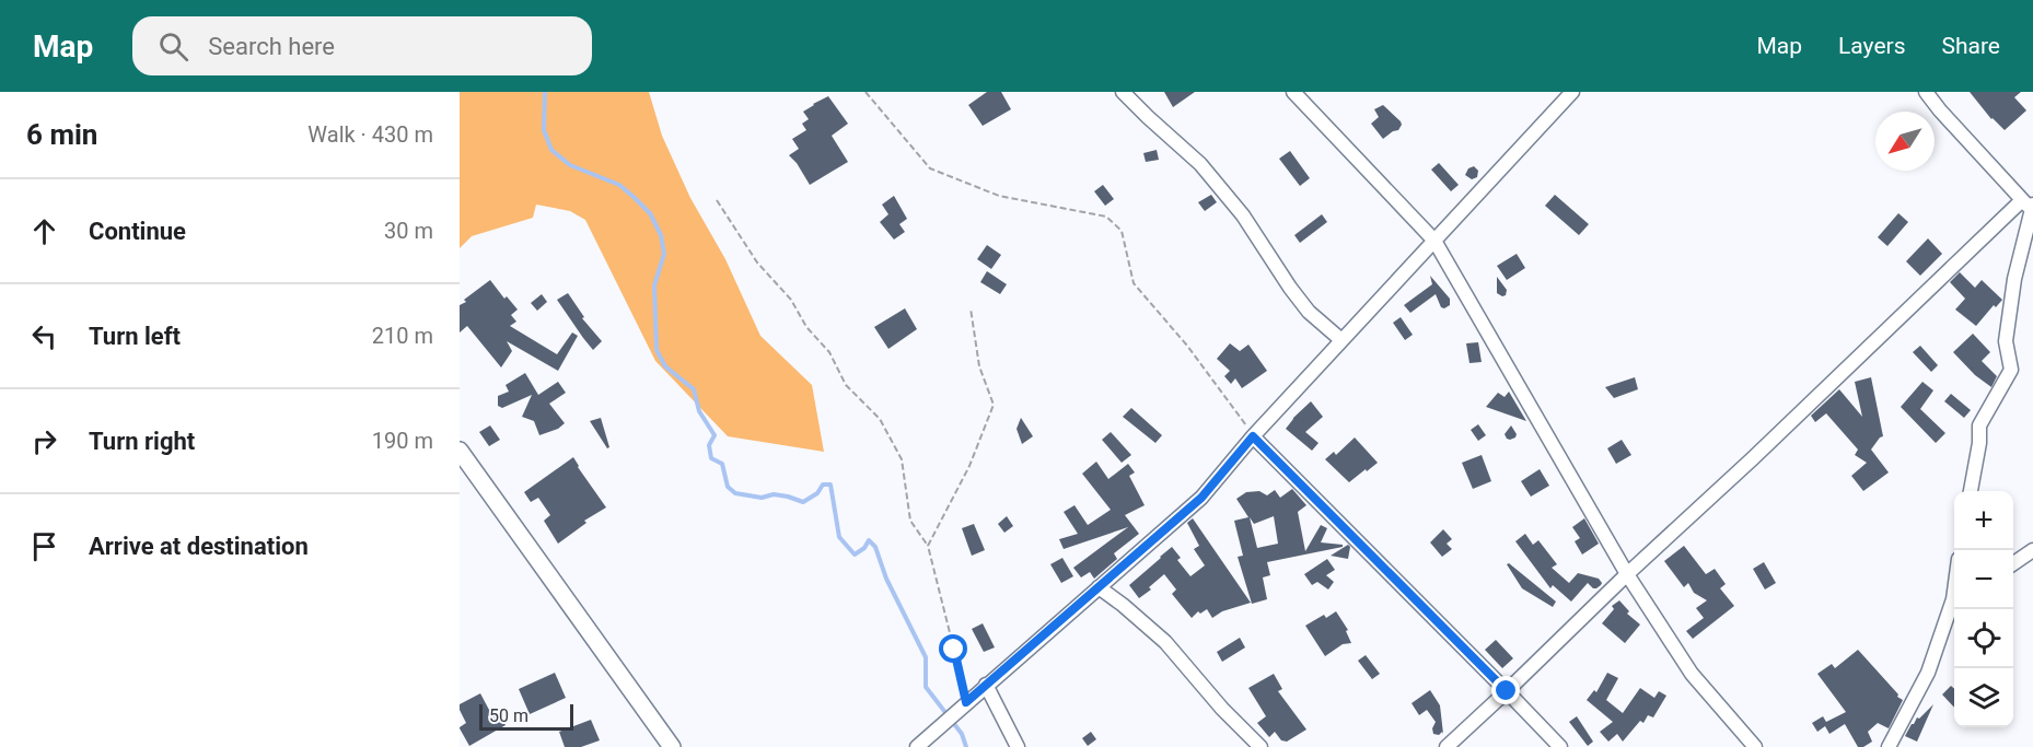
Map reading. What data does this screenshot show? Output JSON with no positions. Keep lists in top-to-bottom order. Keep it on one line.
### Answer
{"scale_bar":"50 m","north":"bottom left","page":{"header":"Map","search":"Search here","nav":["Map","Layers","Share"],"heading":["6 min","Walk · 430 m"],"list":[["Continue","30 m"],["Turn left","210 m"],["Turn right","190 m"],"Arrive at destination"],"map_buttons":["+","−"],"scale":"50 m"}}
